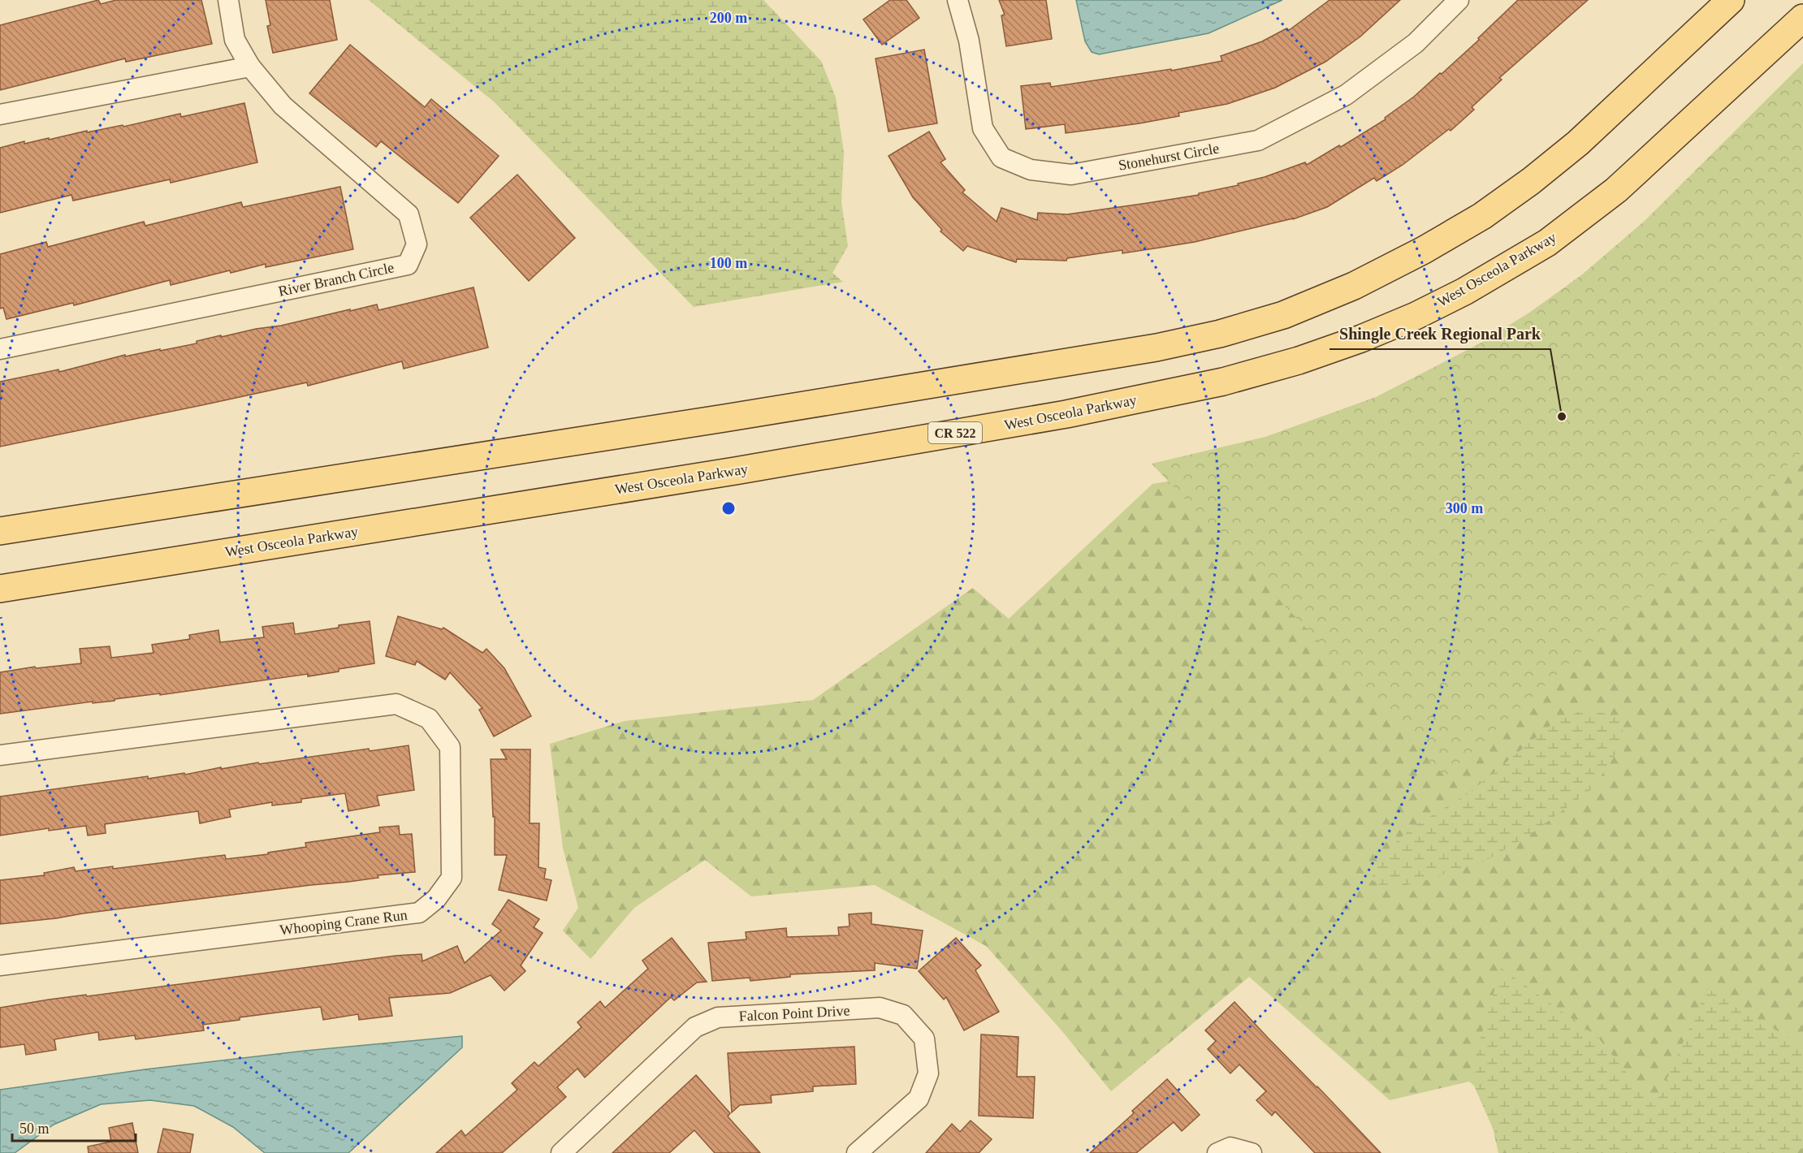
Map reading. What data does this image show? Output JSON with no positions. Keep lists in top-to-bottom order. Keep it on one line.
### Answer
{"streets":{"main road":["West Osceola Parkway","CR 522"],"street":["Stonehurst Circle","River Branch Circle","Whooping Crane Run","Falcon Point Drive"]},"places":["Shingle Creek Regional Park"],"scale_bar":"50 m","rings":["200 m","100 m","300 m"]}
